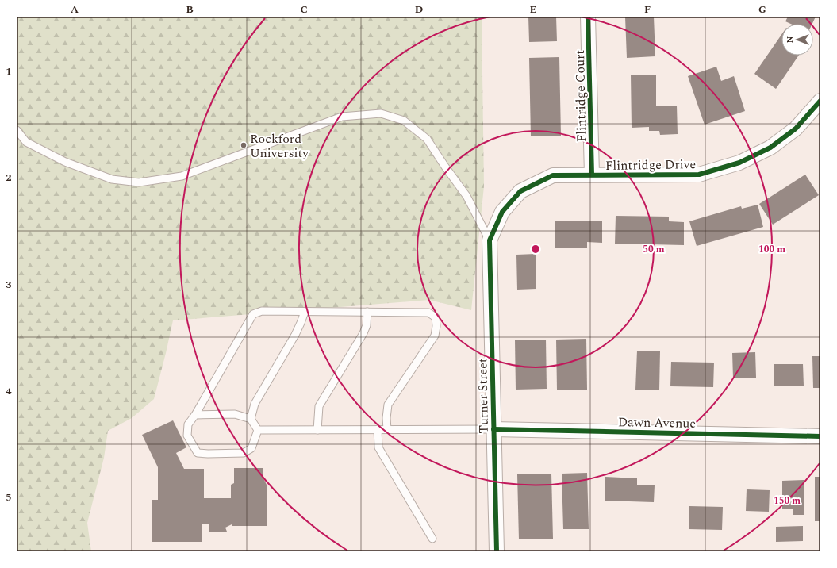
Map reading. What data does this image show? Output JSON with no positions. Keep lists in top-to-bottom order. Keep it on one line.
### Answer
{"streets":{"street":["Flintridge Court","Flintridge Drive","Turner Street","Dawn Avenue"]},"crossings":[["Flintridge Court","Flintridge Drive"],["Flintridge Drive","Turner Street"],["Turner Street","Dawn Avenue"]],"places":["Rockford University"],"north":"left","grid":{"columns":["A","B","C","D","E","F","G"],"rows":["1","2","3","4","5"]},"rings":["50 m","100 m","150 m"]}
